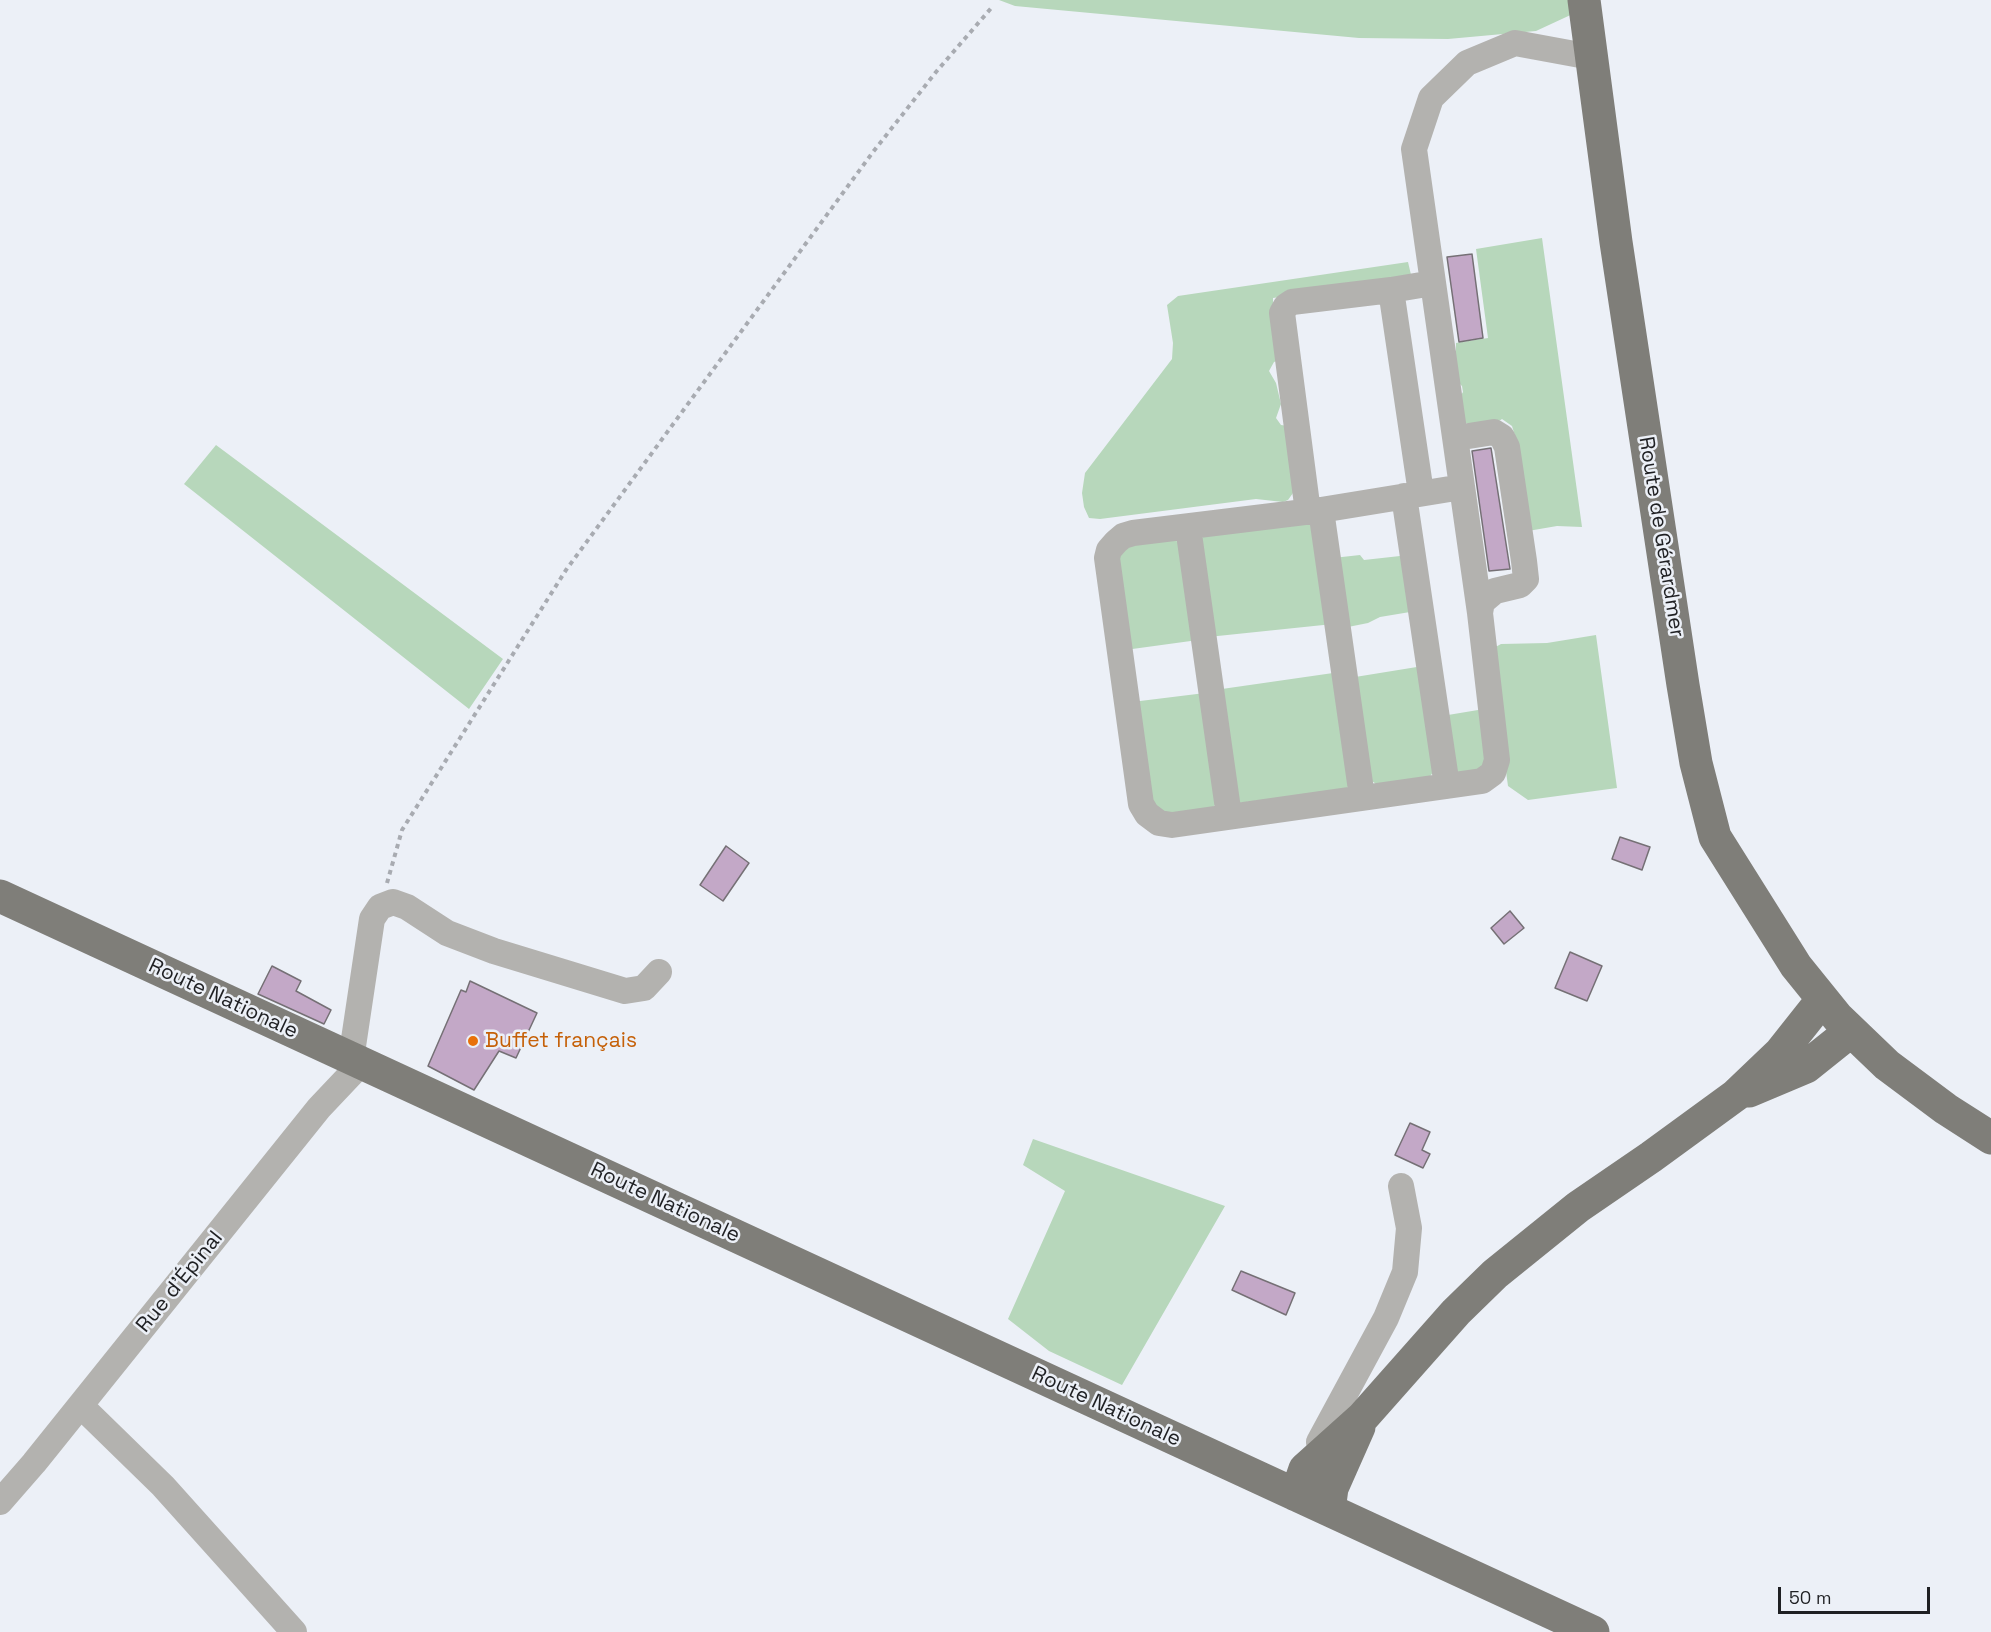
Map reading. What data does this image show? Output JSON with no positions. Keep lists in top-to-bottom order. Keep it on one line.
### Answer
{"streets":{"main road":["Route de Gérardmer","Route Nationale"],"street":["Rue d’Épinal"]},"crossings":[["Route Nationale","Rue d’Épinal"]],"places":["Buffet français"],"scale_bar":"50 m"}
